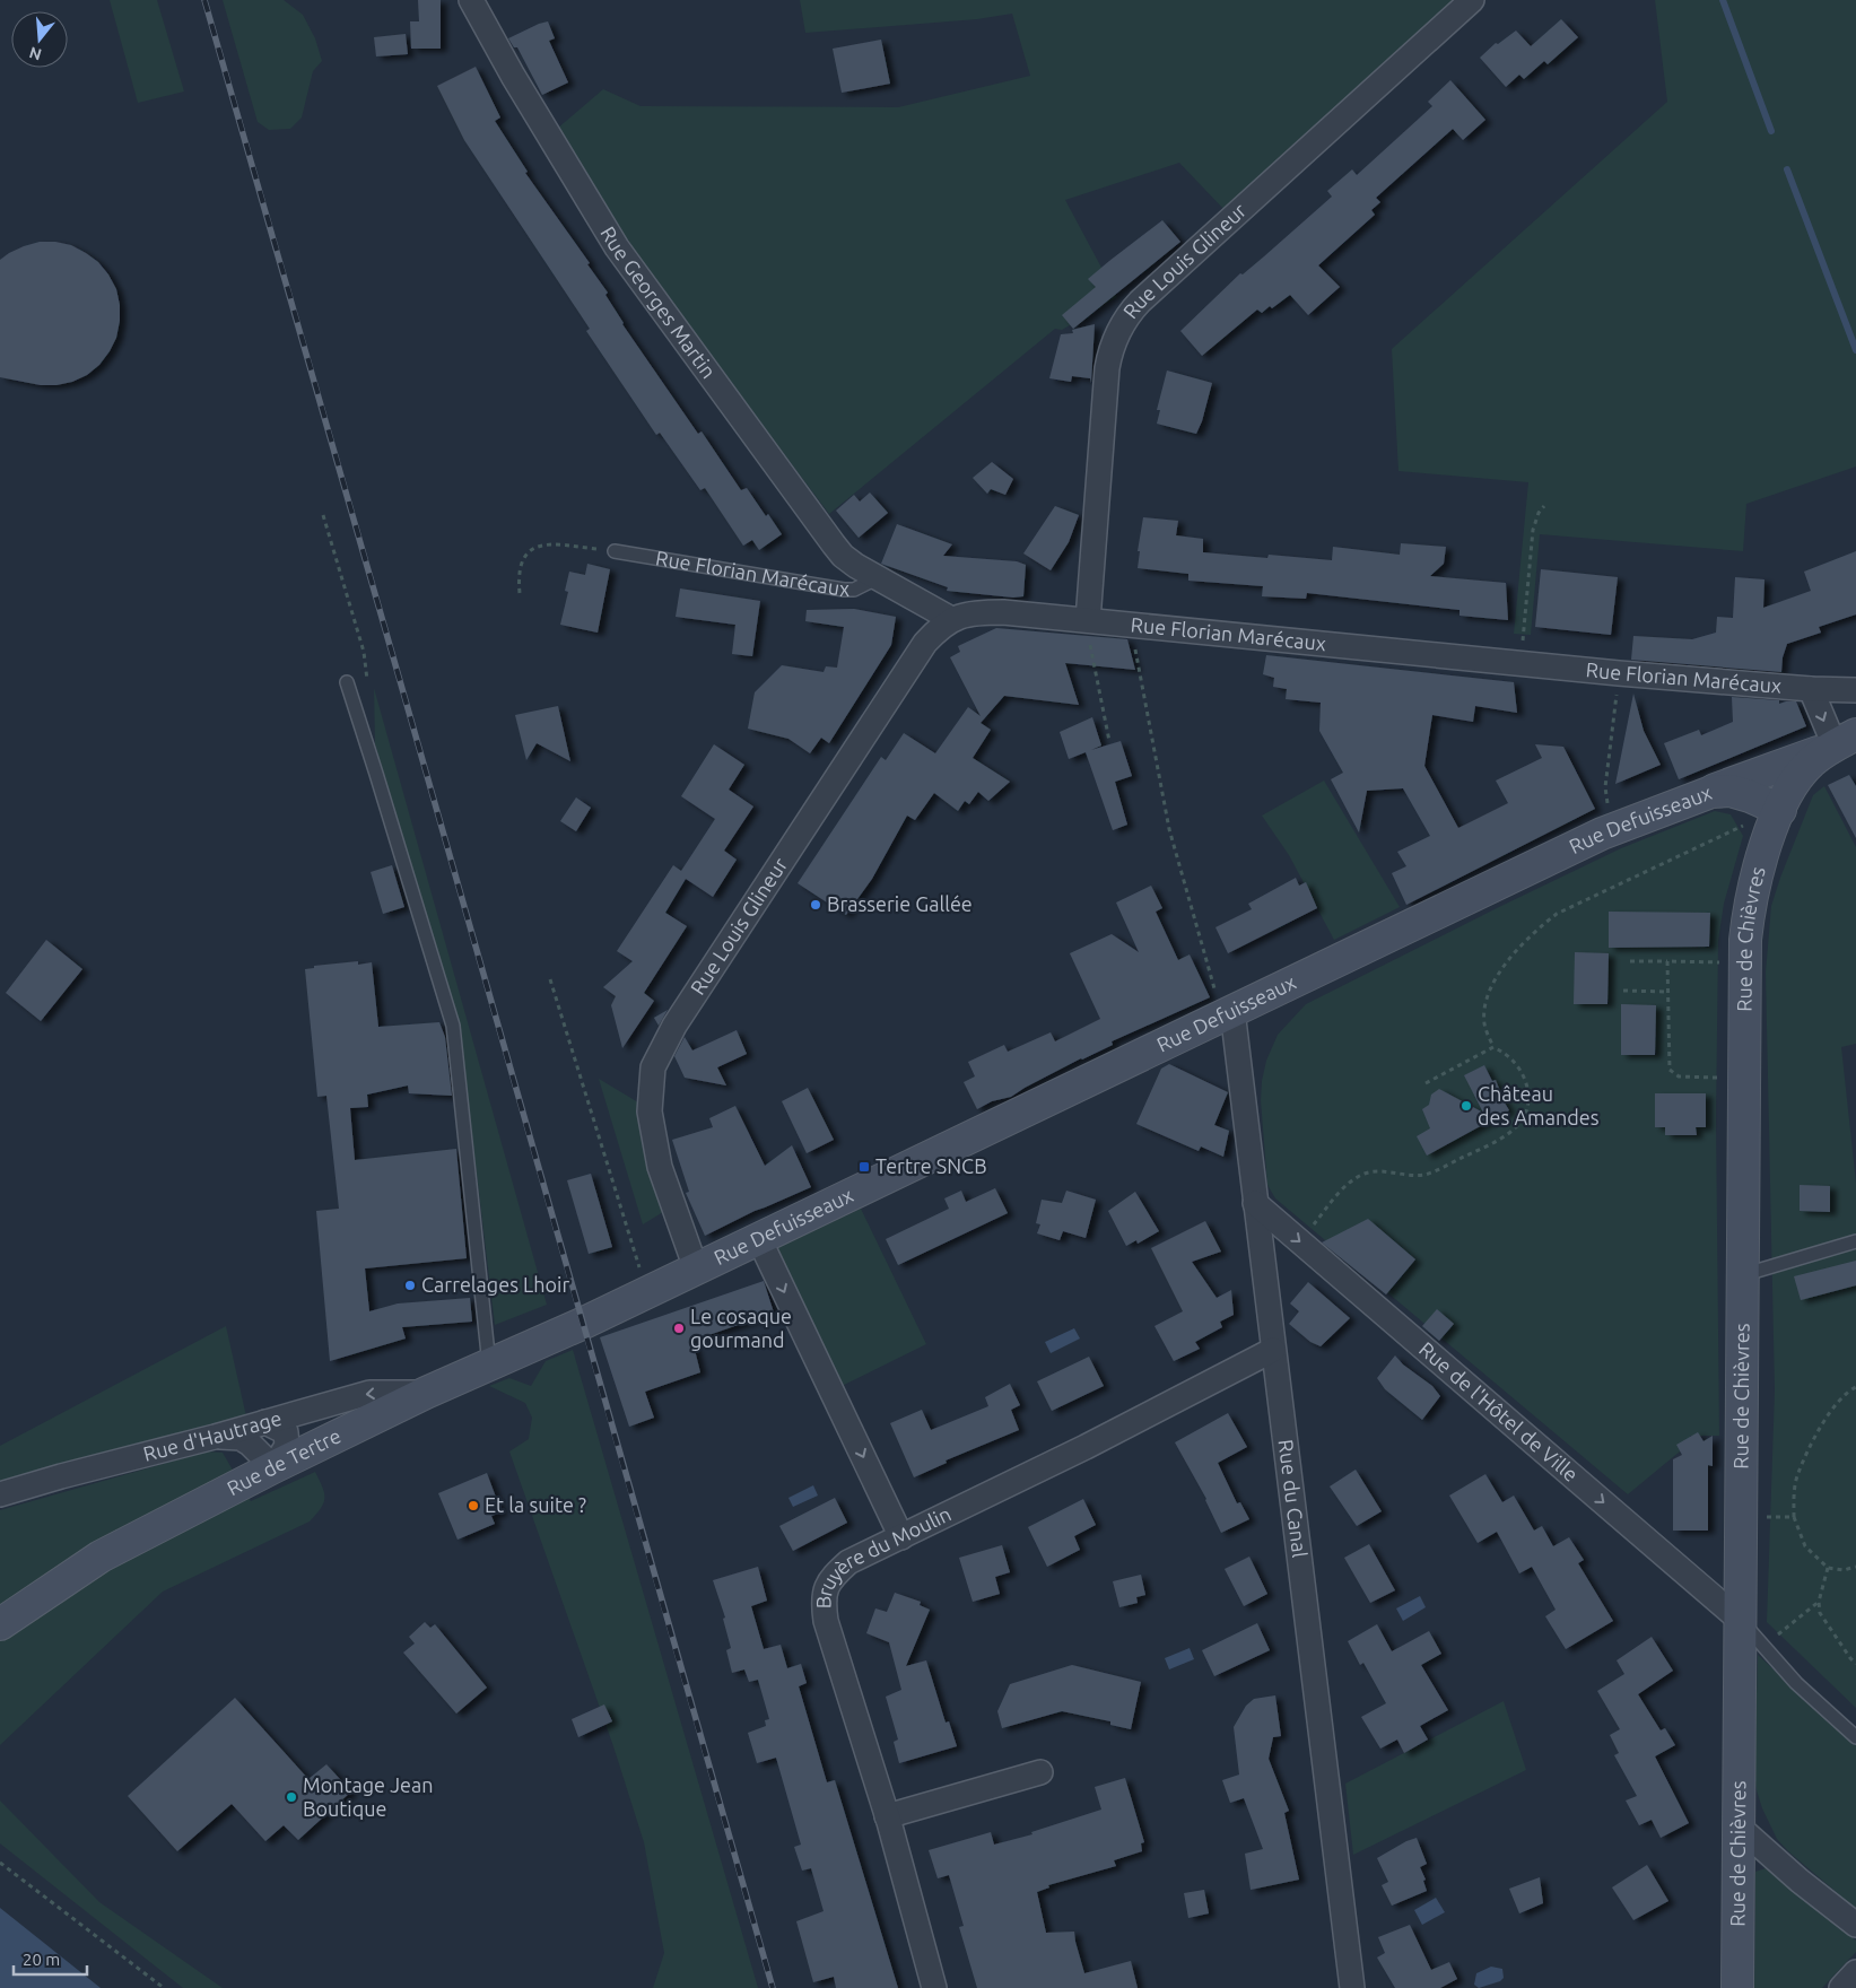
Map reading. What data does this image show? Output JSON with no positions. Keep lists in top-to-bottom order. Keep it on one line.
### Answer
{"streets":{"street":["Rue Louis Glineur","Rue Georges Martin","Rue Florian Marécaux","Rue Defuisseaux","Rue de Chièvres","Rue de l'Hôtel de Ville","Rue d'Hautrage","Rue de Tertre","Rue du Canal","Bruyère du Moulin"]},"crossings":[["Rue Louis Glineur","Rue Florian Marécaux"],["Rue Louis Glineur","Rue Defuisseaux"],["Rue Georges Martin","Rue Florian Marécaux"],["Rue Defuisseaux","Rue de Chièvres"],["Rue Defuisseaux","Rue de Tertre"],["Rue Defuisseaux","Rue du Canal"],["Rue de Chièvres","Rue de l'Hôtel de Ville"],["Rue de l'Hôtel de Ville","Rue du Canal"],["Rue d'Hautrage","Rue de Tertre"],["Rue du Canal","Bruyère du Moulin"]],"one_way":["Rue de l'Hôtel de Ville","Rue d'Hautrage"],"places":{"other":["Brasserie Gallée","Château des Amandes","Carrelages Lhoir","Le cosaque gourmand","Et la suite ?","Montage Jean Boutique"],"transit":["Tertre SNCB"]},"scale_bar":"20 m","north":"bottom"}
